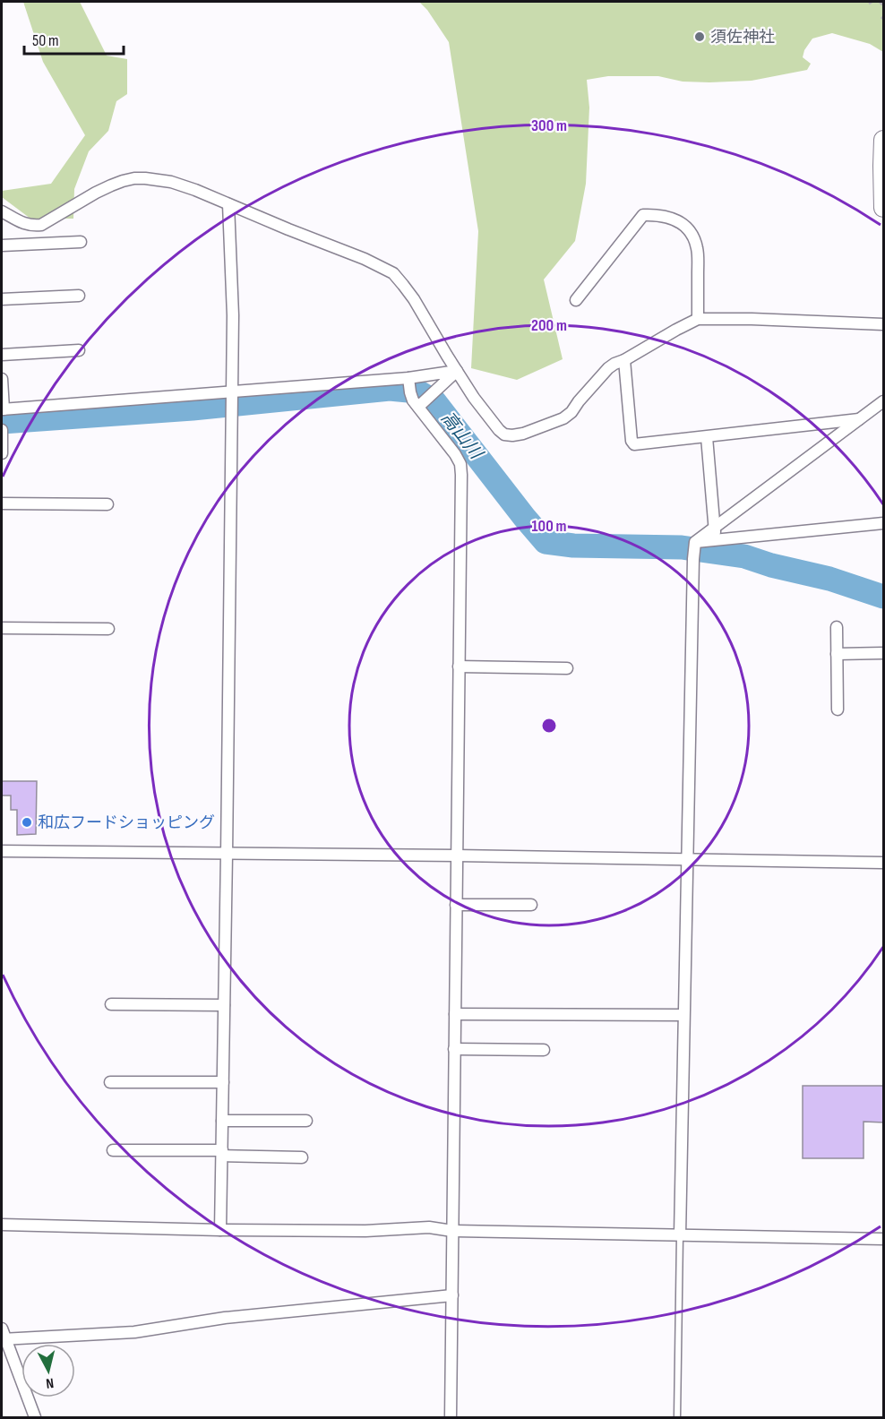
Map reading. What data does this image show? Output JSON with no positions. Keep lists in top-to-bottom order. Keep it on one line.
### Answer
{"water":["高山川"],"places":["須佐神社","和広フードショッピング"],"scale_bar":"50 m","north":"bottom","rings":["300 m","200 m","100 m"]}
